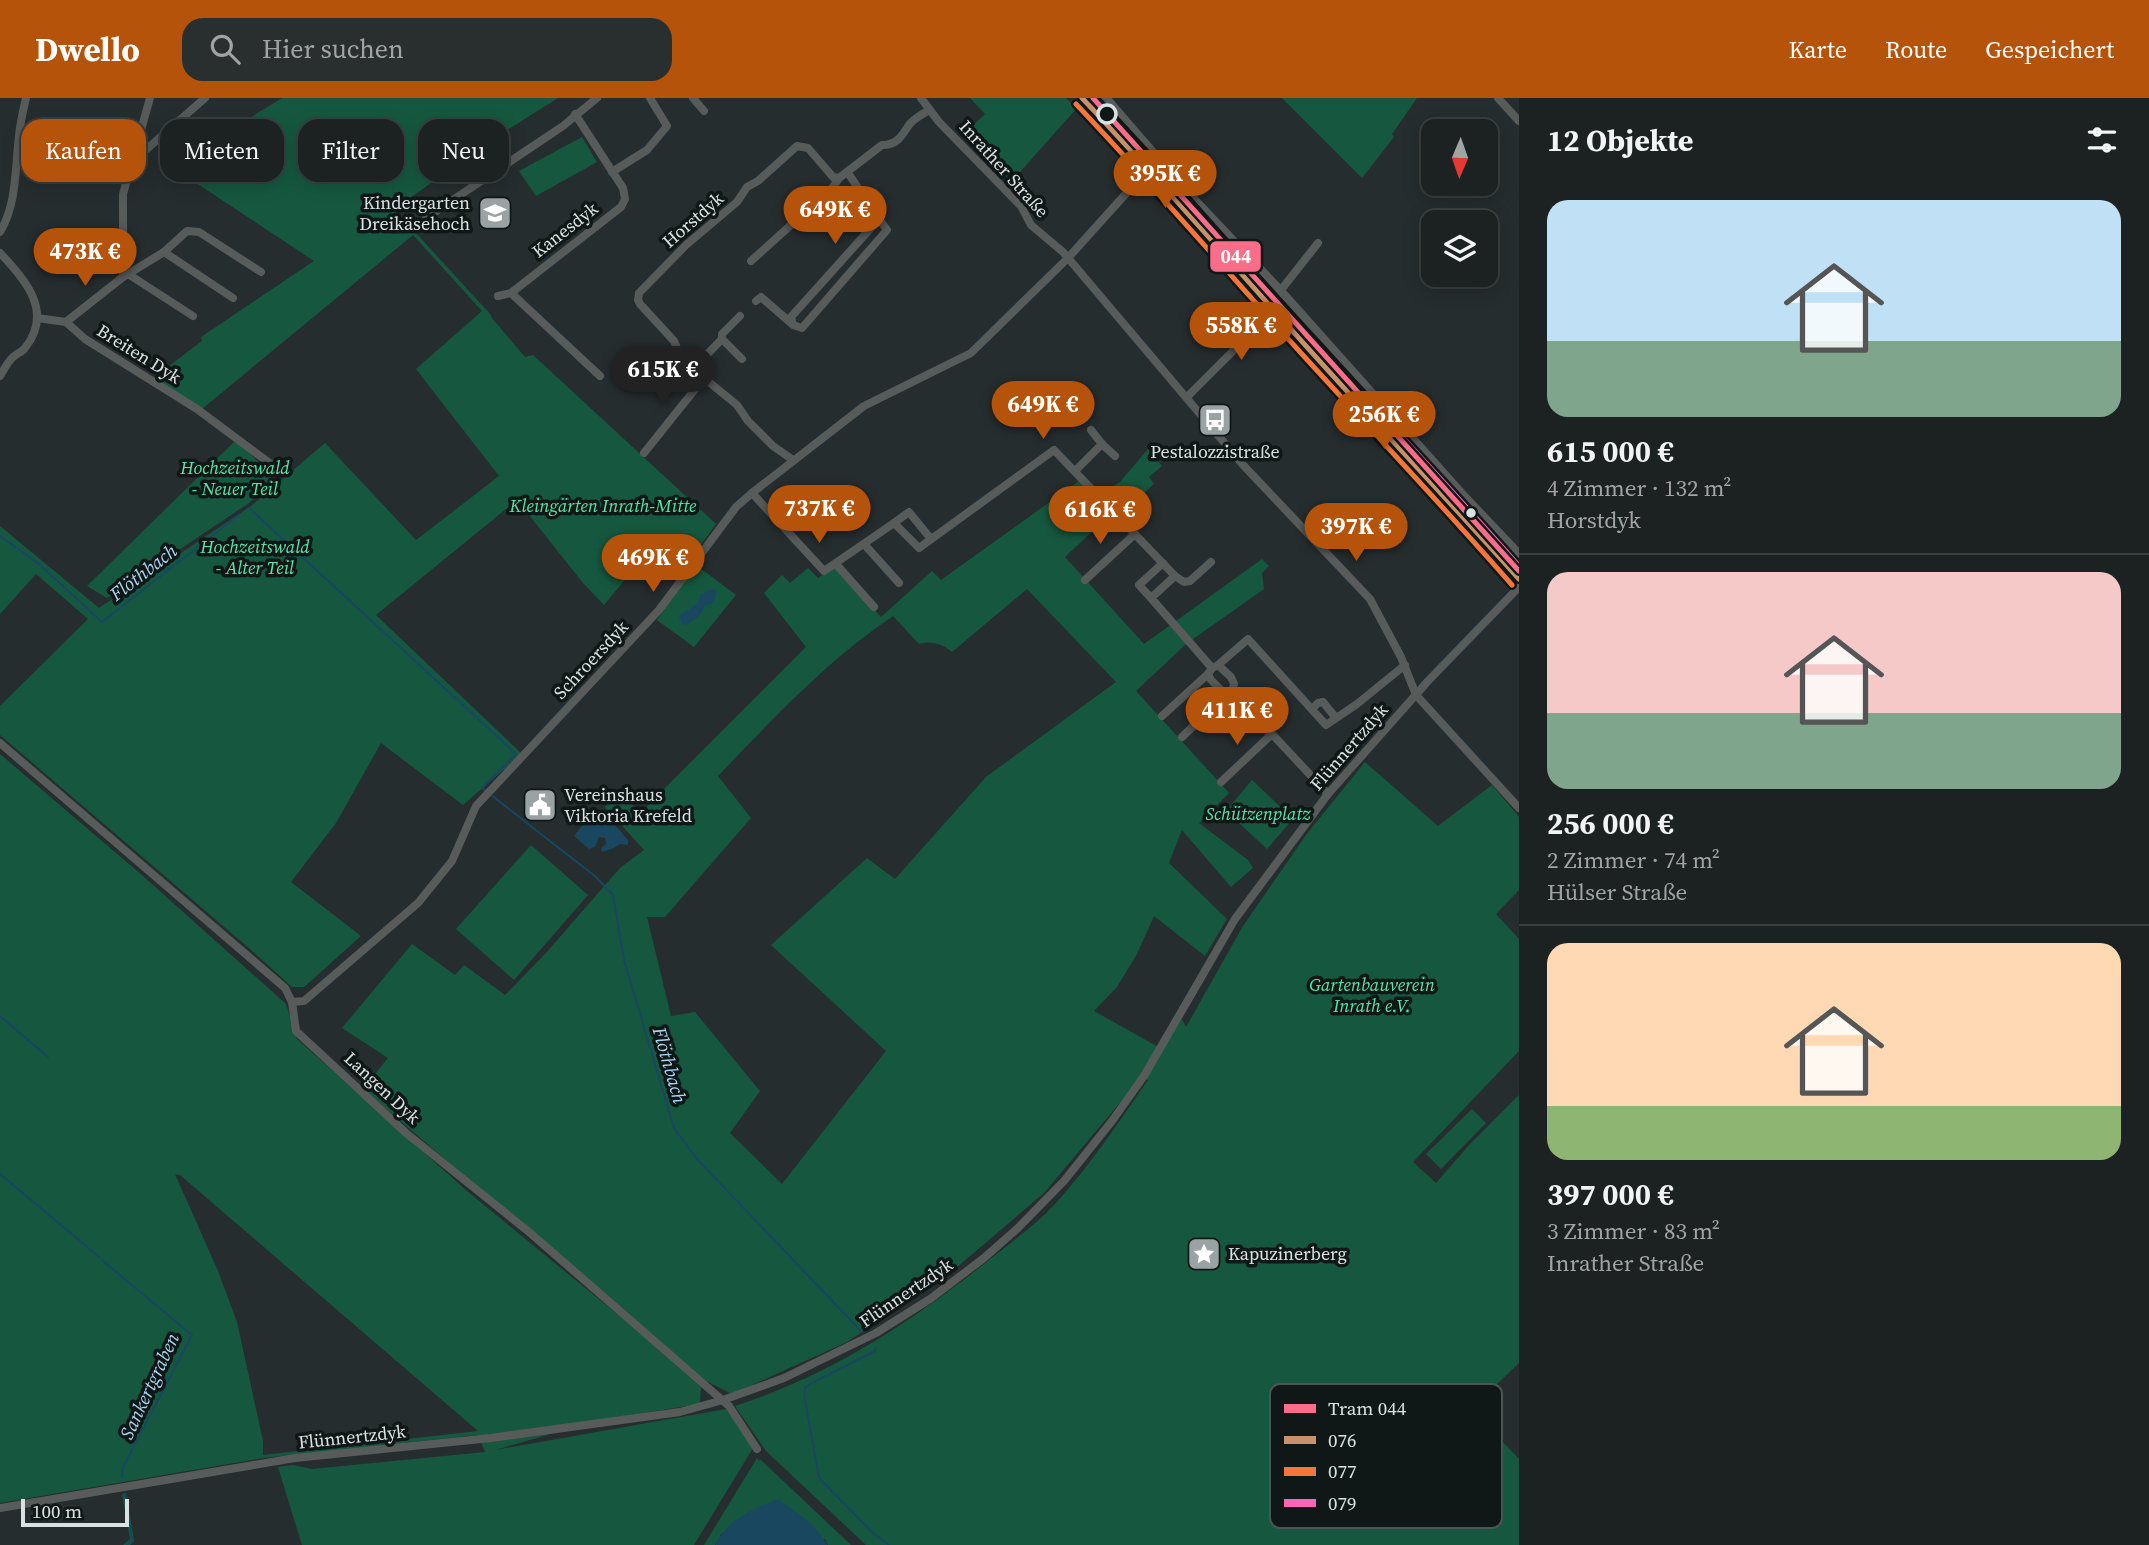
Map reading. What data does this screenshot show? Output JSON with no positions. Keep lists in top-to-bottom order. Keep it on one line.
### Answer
{"streets":{"street":["Inrather Straße","Horstdyk","Kanesdyk","Breiten Dyk","Schroersdyk","Flünnertzdyk","Langen Dyk"]},"crossings":[["Inrather Straße","Schroersdyk"],["Inrather Straße","Flünnertzdyk"],["Horstdyk","Schroersdyk"],["Schroersdyk","Langen Dyk"],["Flünnertzdyk","Langen Dyk"]],"water":["Flöthbach","Sankertgraben"],"parks":["Hochzeitswald - Neuer Teil","Kleingärten Inrath-Mitte","Hochzeitswald - Alter Teil","Schützenplatz","Gartenbauverein Inrath e.V."],"places":{"school or university":["Kindergarten Dreikäsehoch"],"bus stop":["Pestalozzistraße"],"public building":["Vereinshaus Viktoria Krefeld"],"place":["Kapuzinerberg"]},"lines":["tram line 044","transit line 076","transit line 079","transit line 077"],"legend":["Tram 044","076","077","079"],"scale_bar":"100 m","north":"bottom","page":{"header":"Dwello","search":"Hier suchen","nav":["Karte","Route","Gespeichert"],"heading":"12 Objekte","chip":["Kaufen","Mieten","Filter","Neu"],"price":["395K €","649K €","473K €","558K €","615K €","649K €","256K €","737K €","616K €","397K €","469K €","411K €"],"list":[{"name":"615 000 €","note":"4 Zimmer · 132 m² · Horstdyk"},{"name":"256 000 €","note":"2 Zimmer · 74 m² · Hülser Straße"},{"name":"397 000 €","note":"3 Zimmer · 83 m² · Inrather Straße"}],"scale":"100 m"}}
